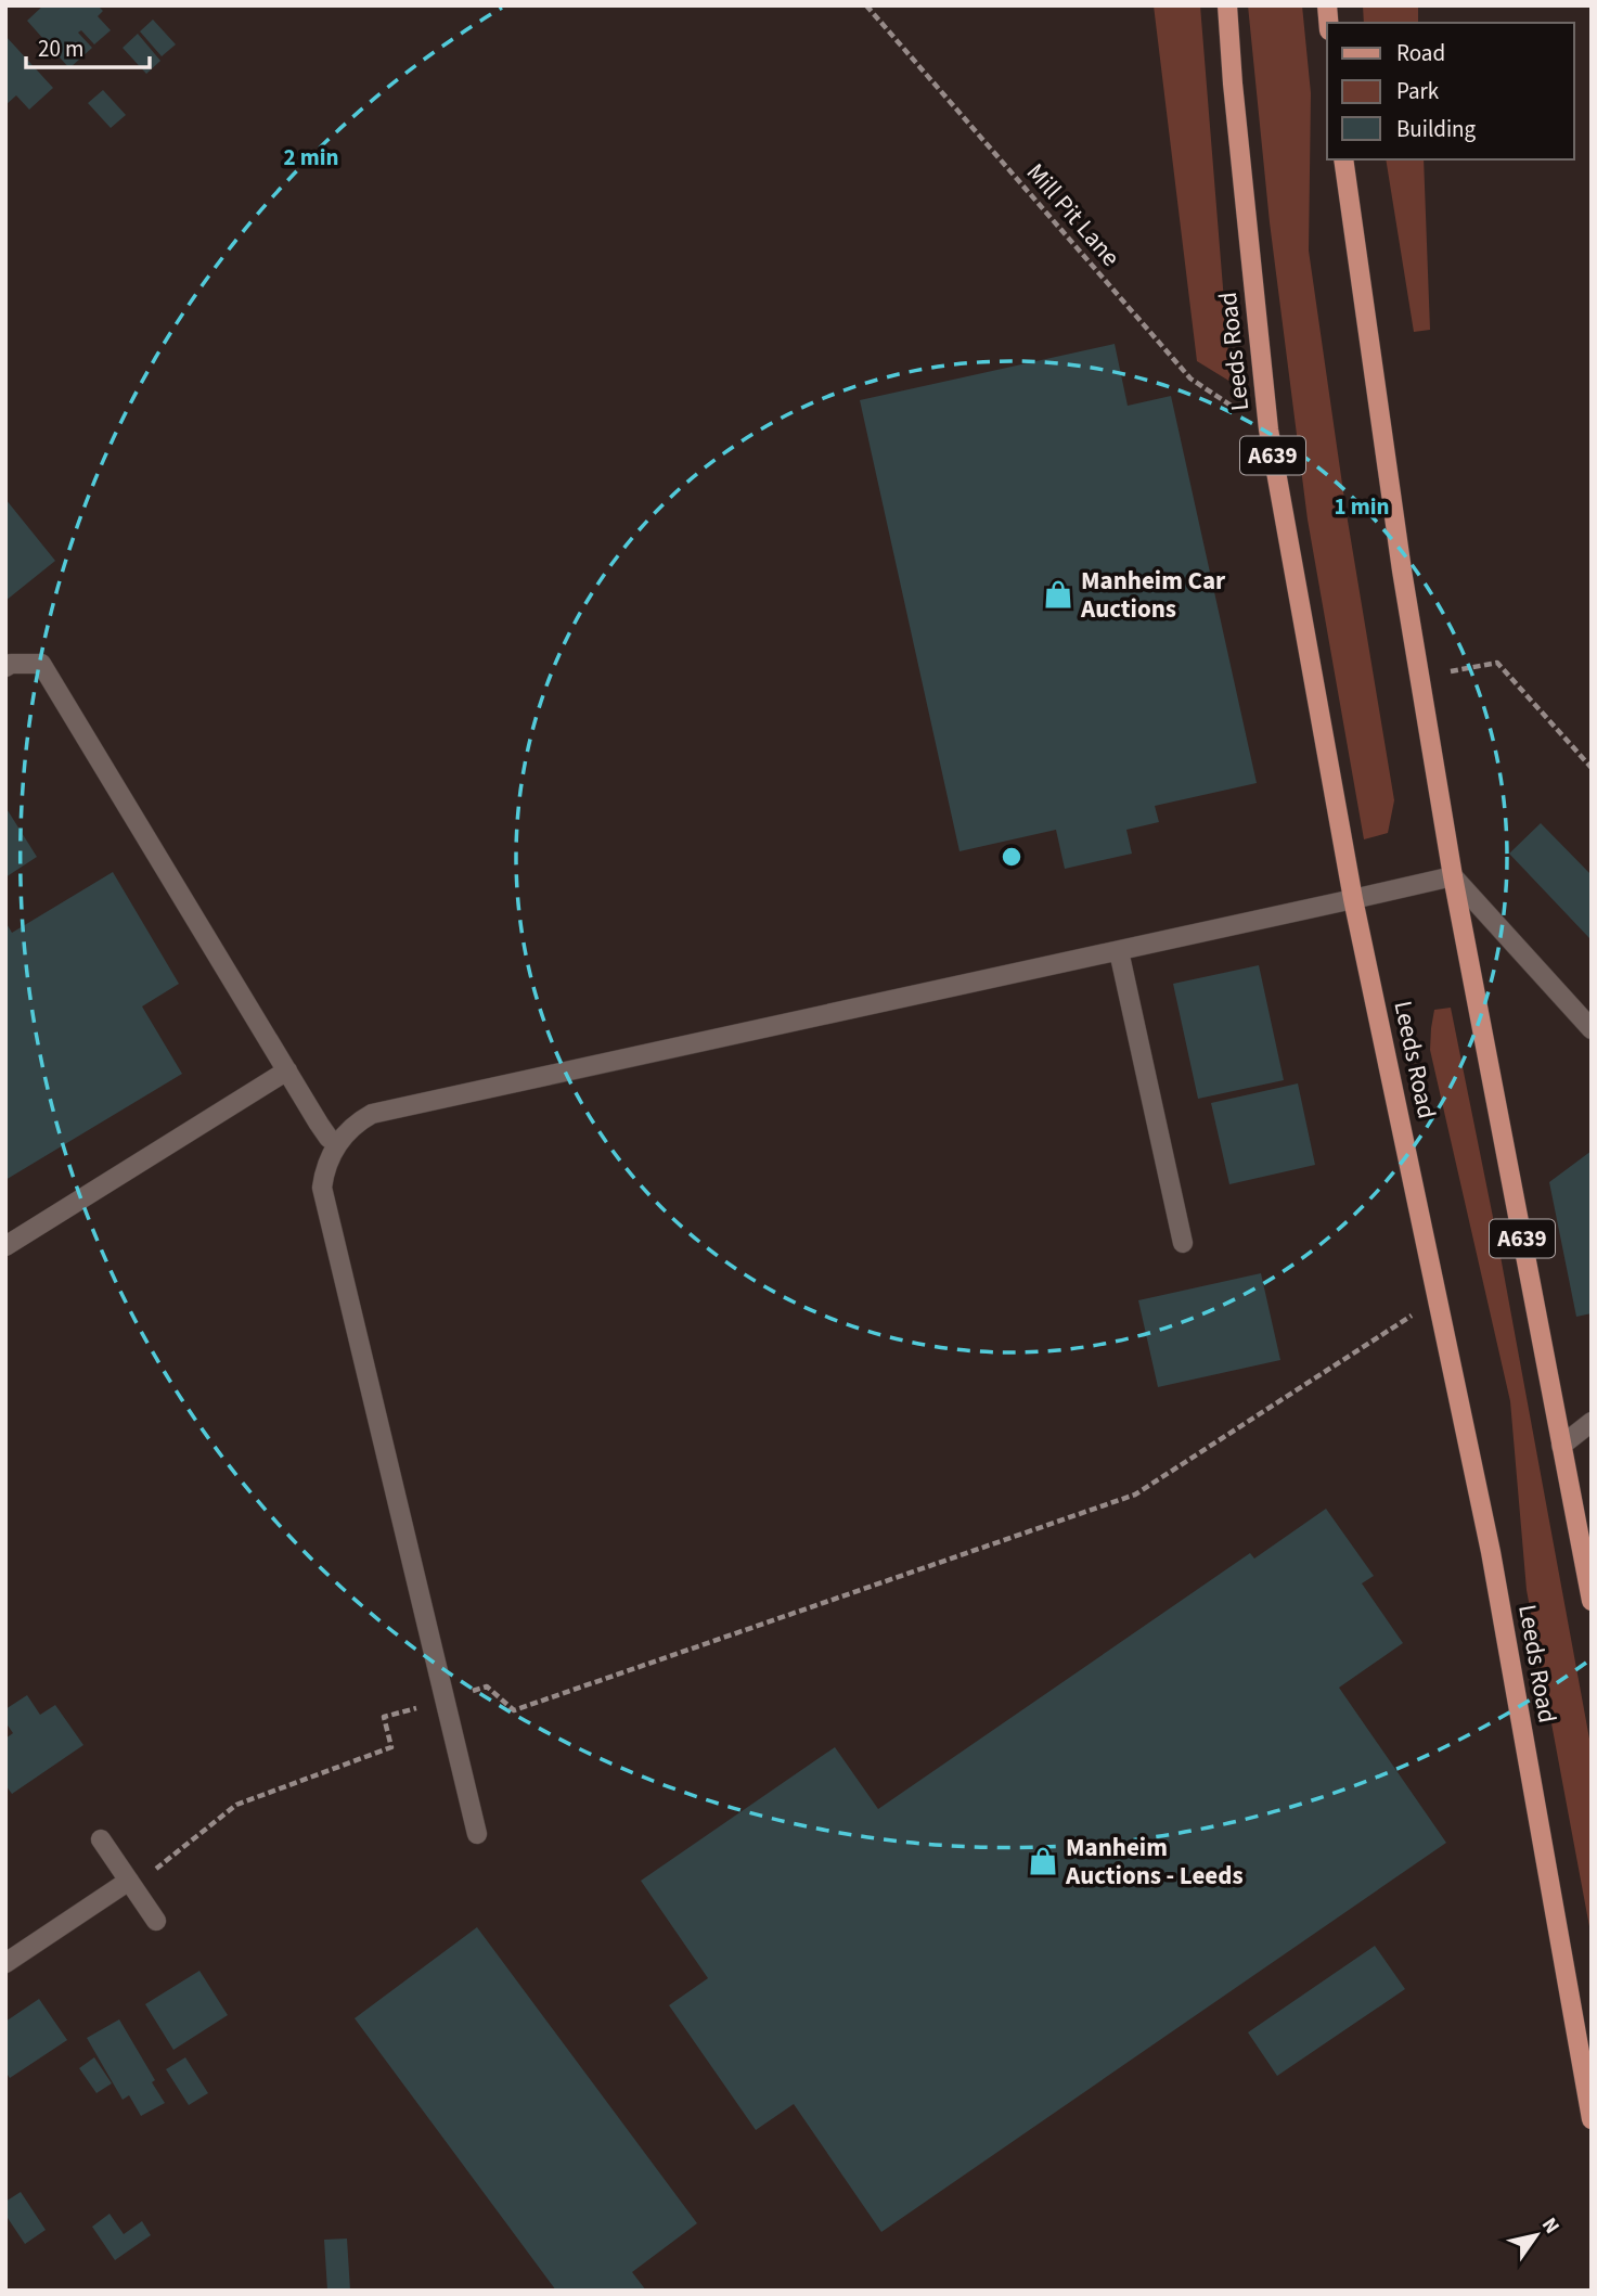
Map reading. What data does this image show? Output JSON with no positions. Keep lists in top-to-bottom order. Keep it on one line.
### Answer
{"streets":{"main road":["Leeds Road","A639"],"path":["Mill Pit Lane"]},"crossings":[["Mill Pit Lane","Leeds Road"]],"places":{"shop":["Manheim Car Auctions","Manheim Auctions - Leeds"]},"legend":["Road","Park","Building"],"scale_bar":"20 m","north":"top right","rings":["2 min","1 min"]}
